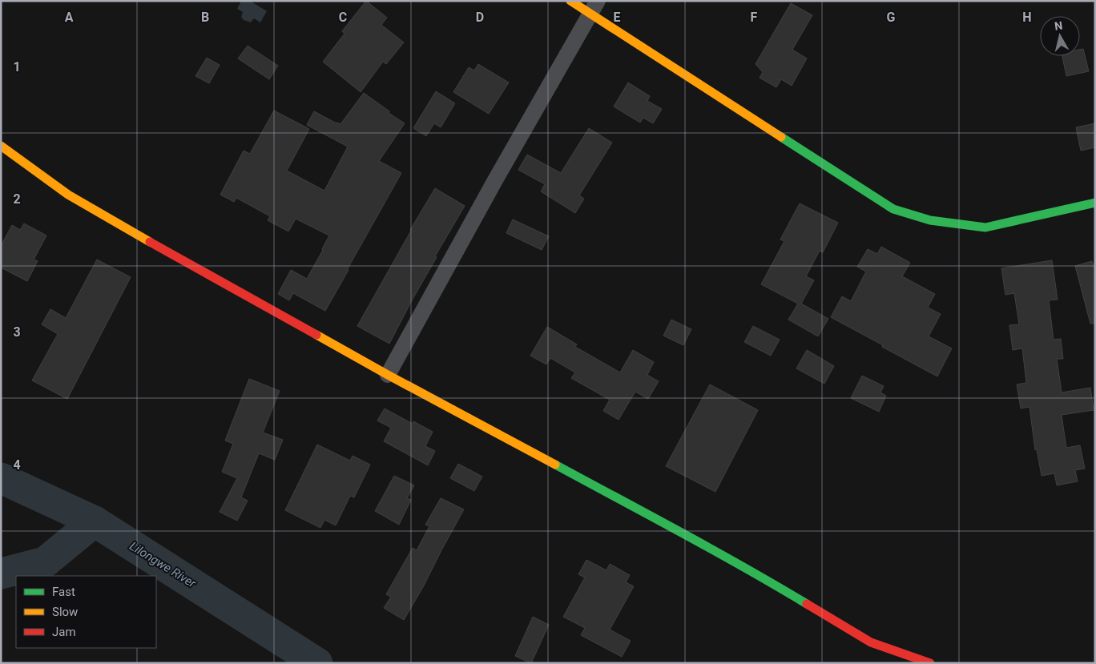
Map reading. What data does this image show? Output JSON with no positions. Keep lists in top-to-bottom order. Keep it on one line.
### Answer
{"water":["Lilongwe River"],"legend":["Fast","Slow","Jam"],"north":"top","grid":{"columns":["A","B","C","D","E","F","G","H"],"rows":["1","2","3","4"]}}
